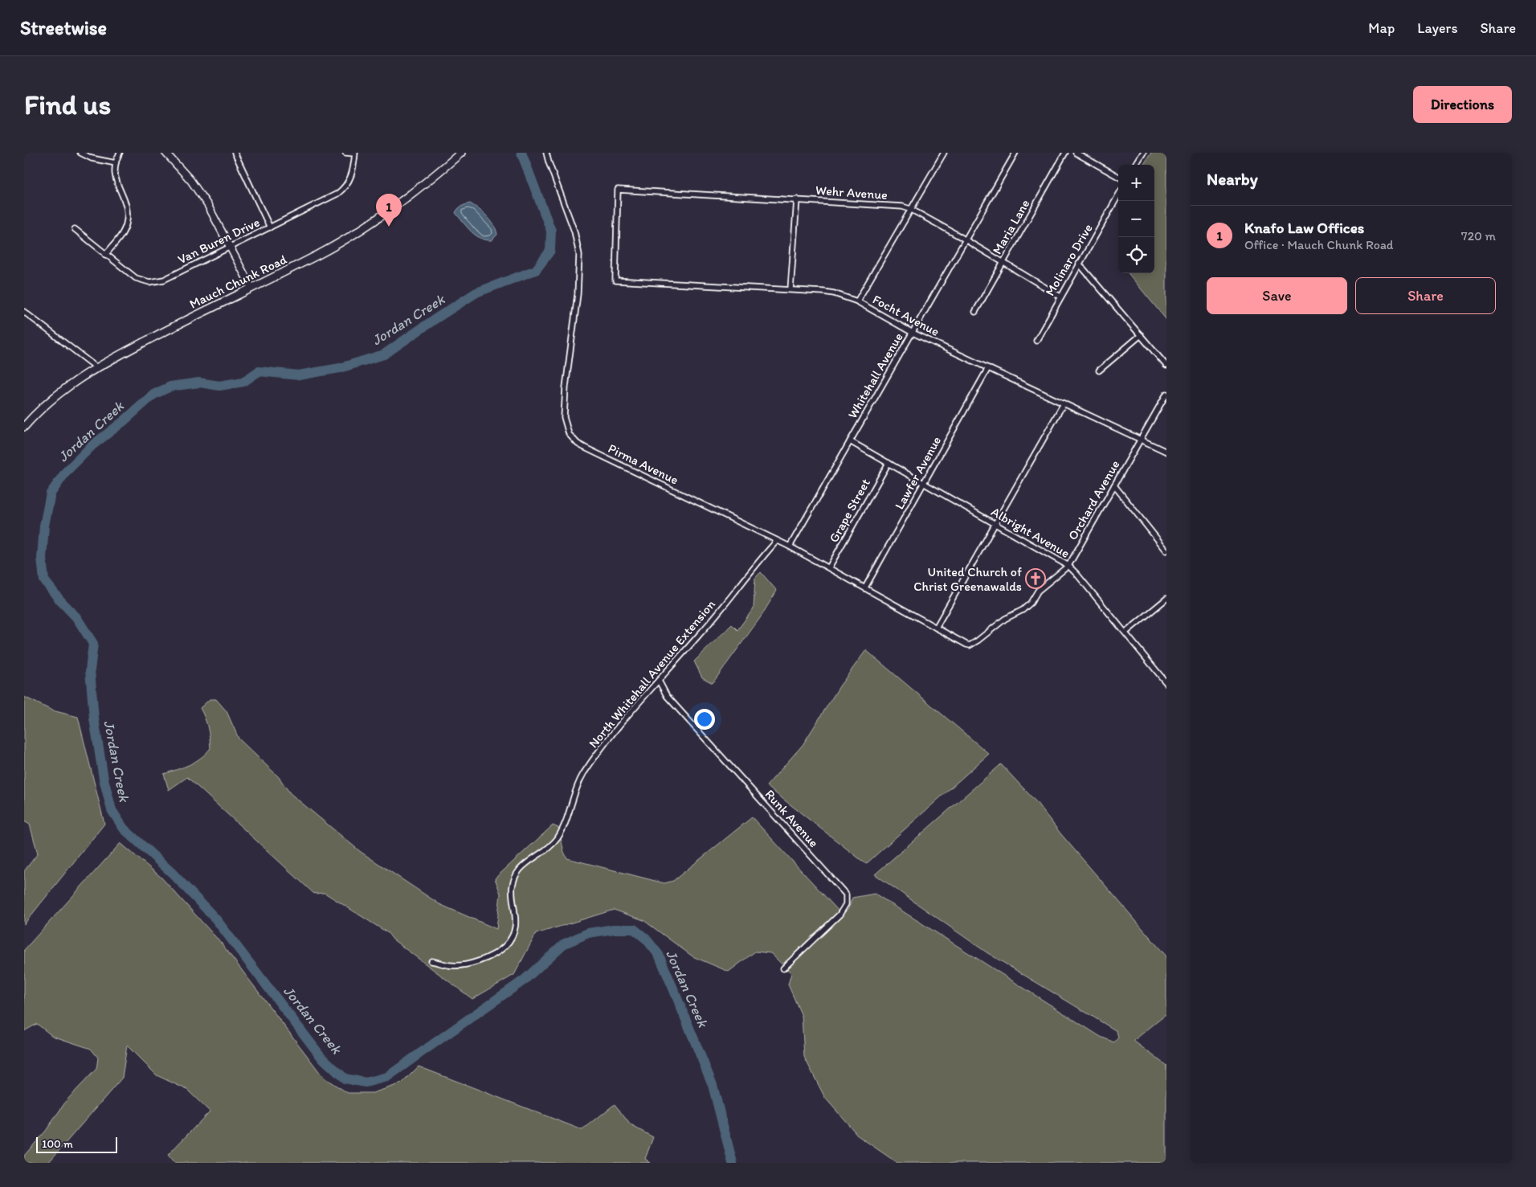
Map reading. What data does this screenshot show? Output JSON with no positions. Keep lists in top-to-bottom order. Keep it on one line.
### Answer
{"streets":{"main road":["Mauch Chunk Road"],"street":["Wehr Avenue","Maria Lane","Van Buren Drive","Molinaro Drive","Focht Avenue","Whitehall Avenue","Pirma Avenue","Lawfer Avenue","Orchard Avenue","Grape Street","Albright Avenue","North Whitehall Avenue Extension","Runk Avenue"]},"crossings":[["Wehr Avenue","Maria Lane"],["Wehr Avenue","Molinaro Drive"],["Wehr Avenue","Focht Avenue"],["Wehr Avenue","Whitehall Avenue"],["Focht Avenue","Whitehall Avenue"],["Focht Avenue","Lawfer Avenue"],["Focht Avenue","Orchard Avenue"],["Whitehall Avenue","Pirma Avenue"],["Whitehall Avenue","Albright Avenue"],["Pirma Avenue","Lawfer Avenue"],["Pirma Avenue","Orchard Avenue"],["Pirma Avenue","Grape Street"],["Pirma Avenue","North Whitehall Avenue Extension"],["Lawfer Avenue","Albright Avenue"],["Orchard Avenue","Albright Avenue"],["Grape Street","Albright Avenue"],["North Whitehall Avenue Extension","Runk Avenue"]],"water":["Jordan Creek"],"places":{"church":["United Church of Christ Greenawalds"]},"scale_bar":"100 m","page":{"header":"Streetwise","nav":["Map","Layers","Share"],"buttons":["Directions",["Save","Share"]],"title":"Find us","heading":"Nearby","map_buttons":["+","−"],"pins":"1","list":[{"mark":"1","name":"Knafo Law Offices","note":"Office · Mauch Chunk Road","value":"720 m"}],"scale":"100 m"}}
